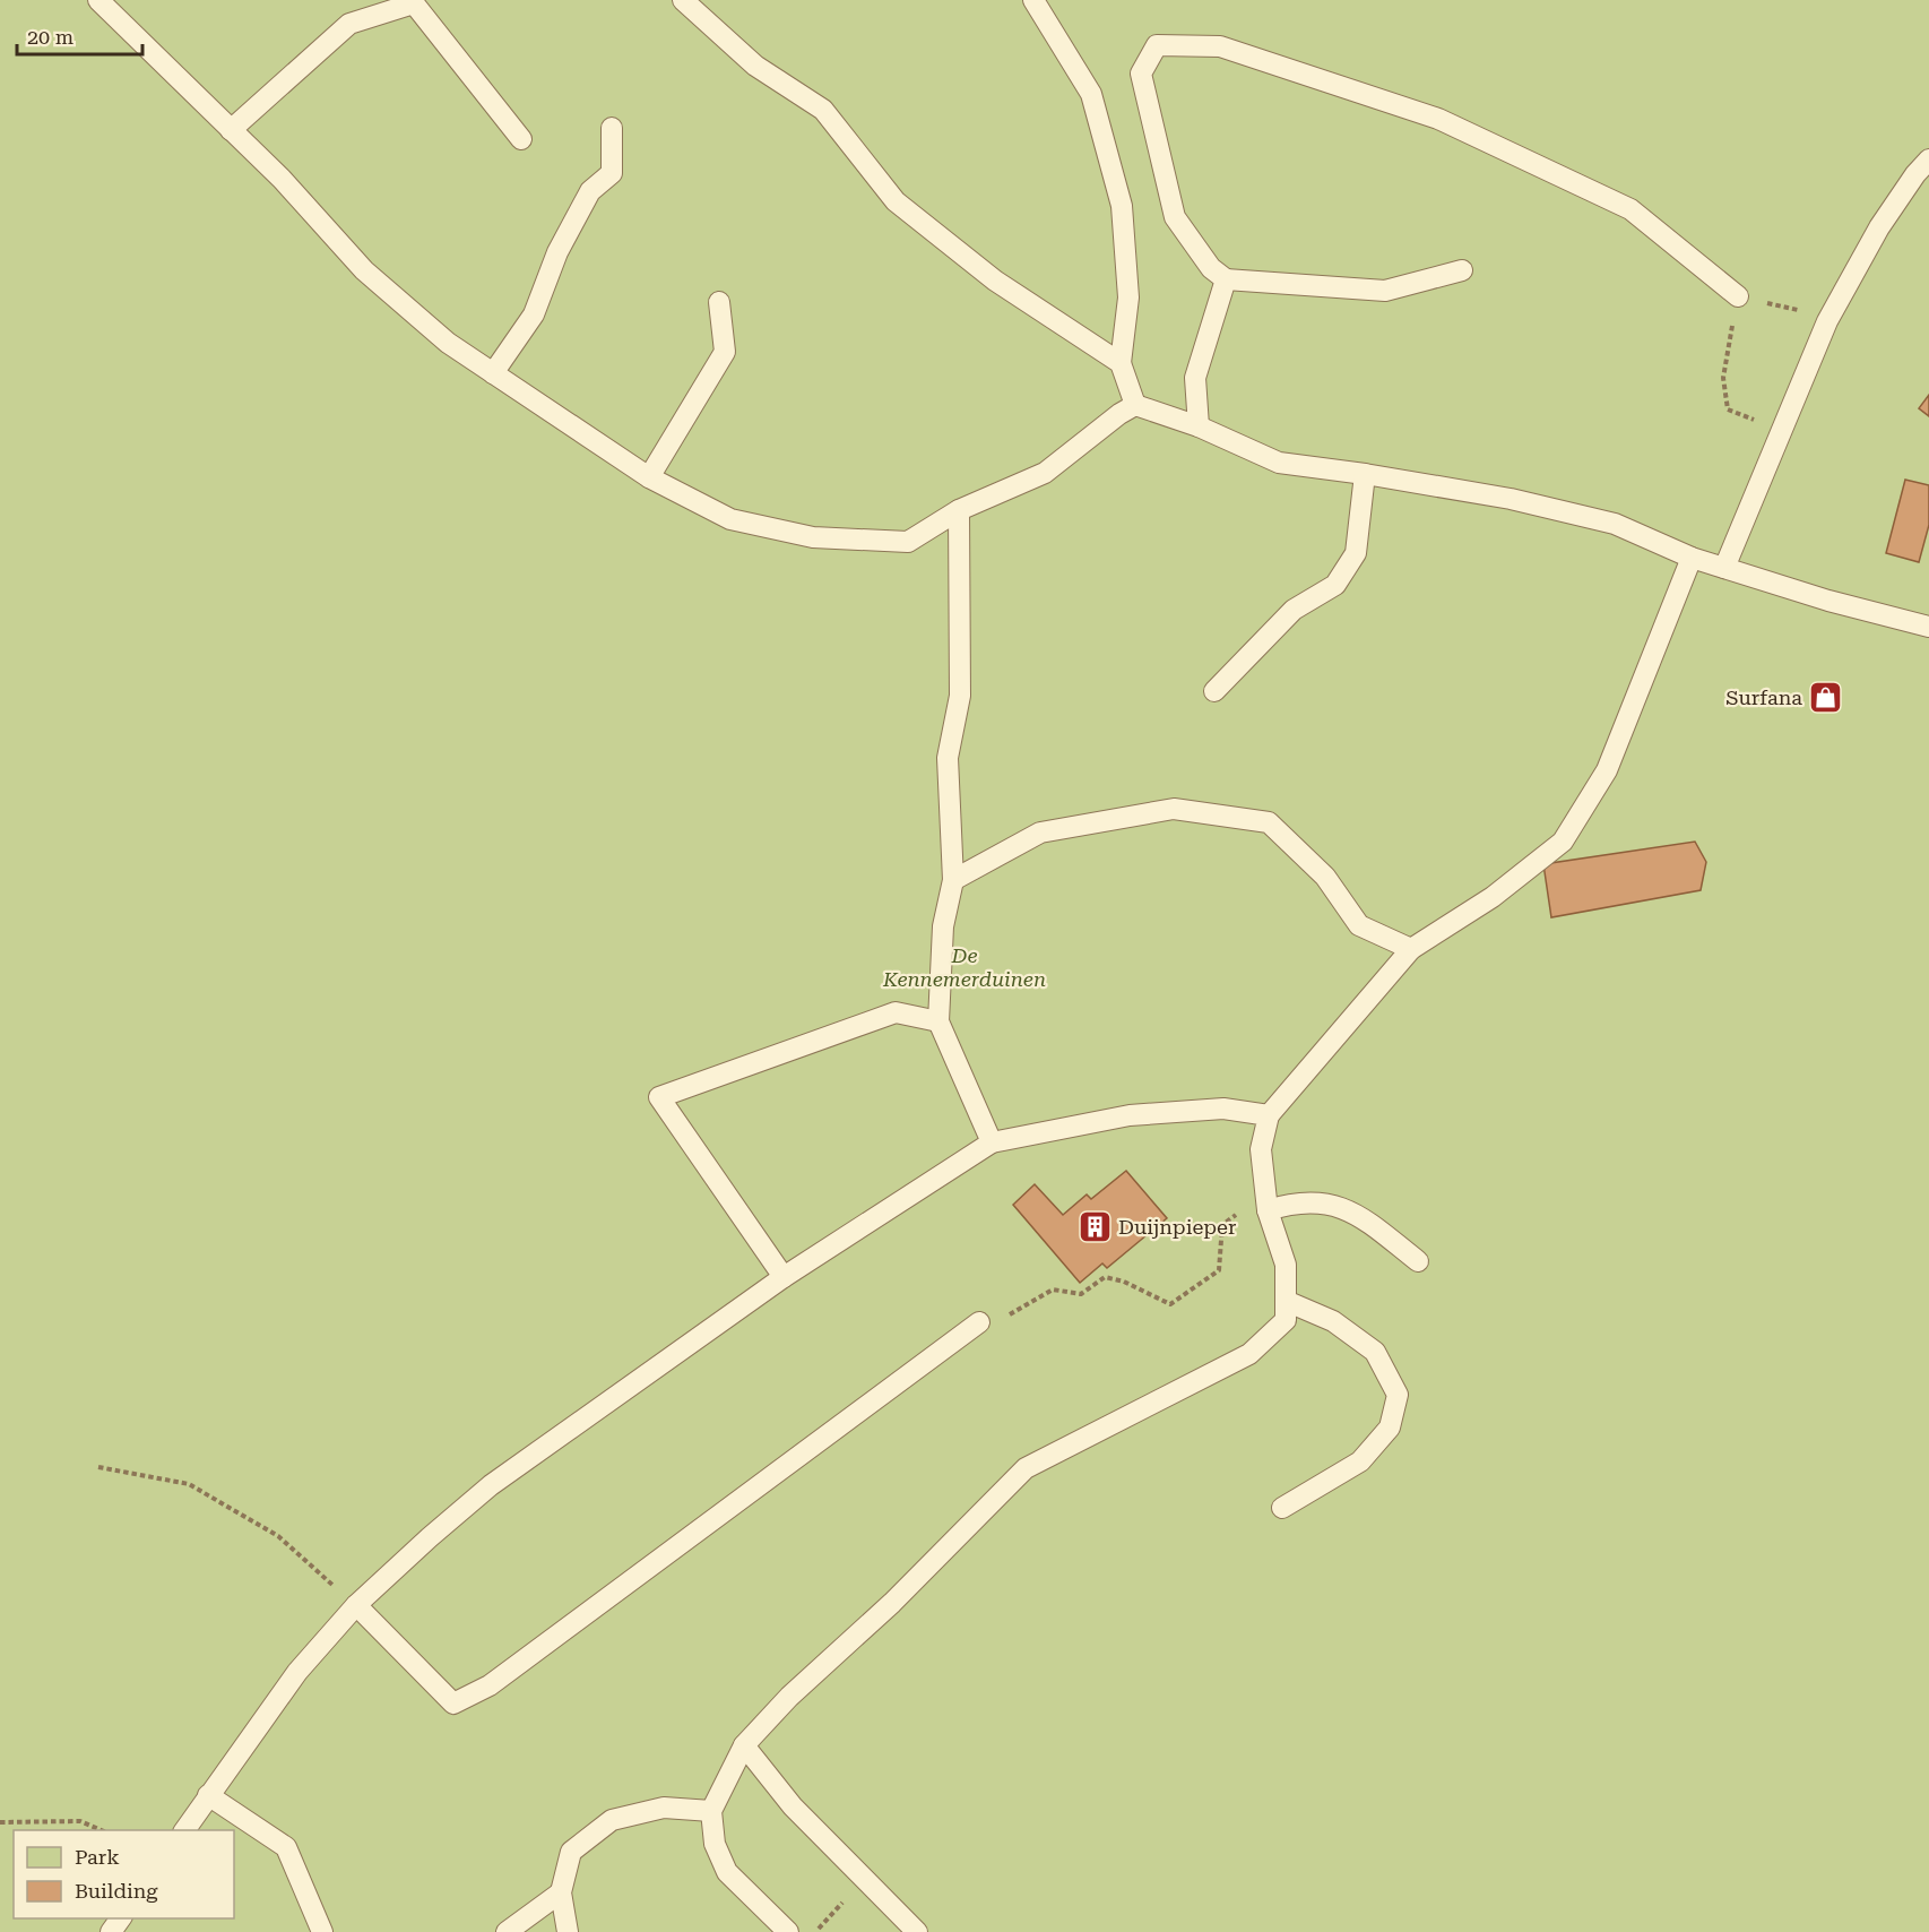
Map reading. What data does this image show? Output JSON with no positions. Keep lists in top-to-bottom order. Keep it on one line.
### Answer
{"parks":["De Kennemerduinen"],"places":{"shop":["Surfana"],"building":["Duijnpieper"]},"legend":["Park","Building"],"scale_bar":"20 m"}
